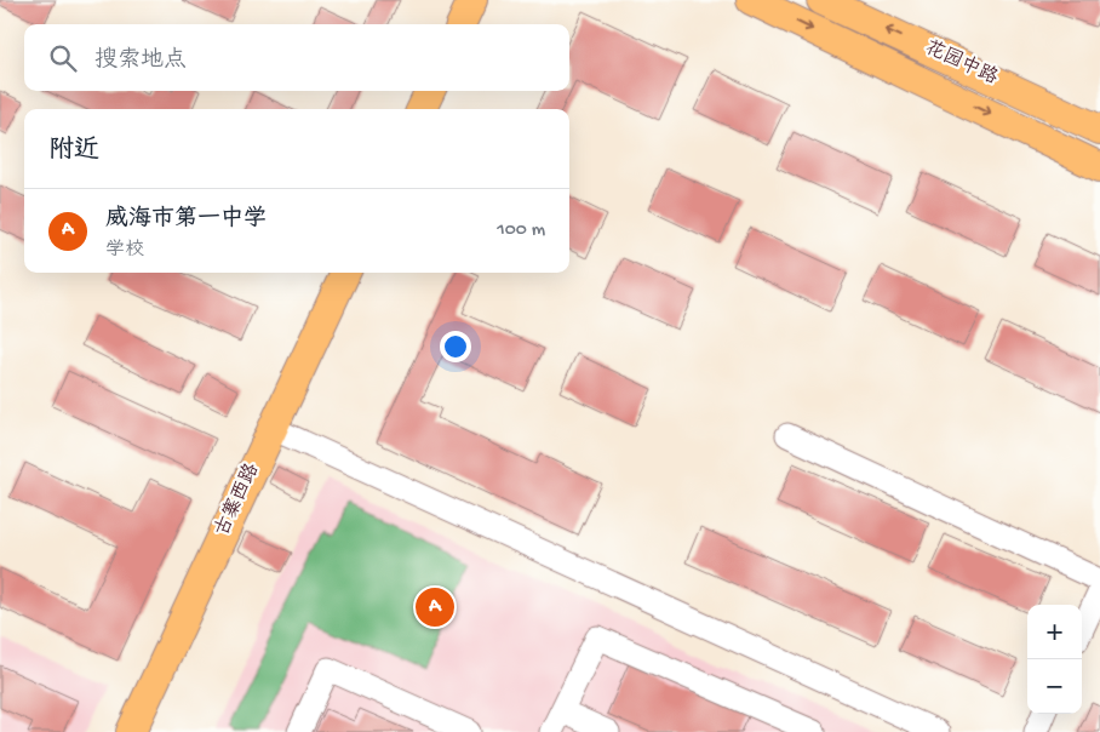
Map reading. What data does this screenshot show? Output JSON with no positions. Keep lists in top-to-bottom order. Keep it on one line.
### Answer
{"streets":{"main road":["花园中路","古寨西路"]},"page":{"search":"搜索地点","heading":"附近","list":[{"mark":"A","name":"威海市第一中学","note":"学校","value":"100 m"}],"pins":"A","map_buttons":["+","−"]}}
